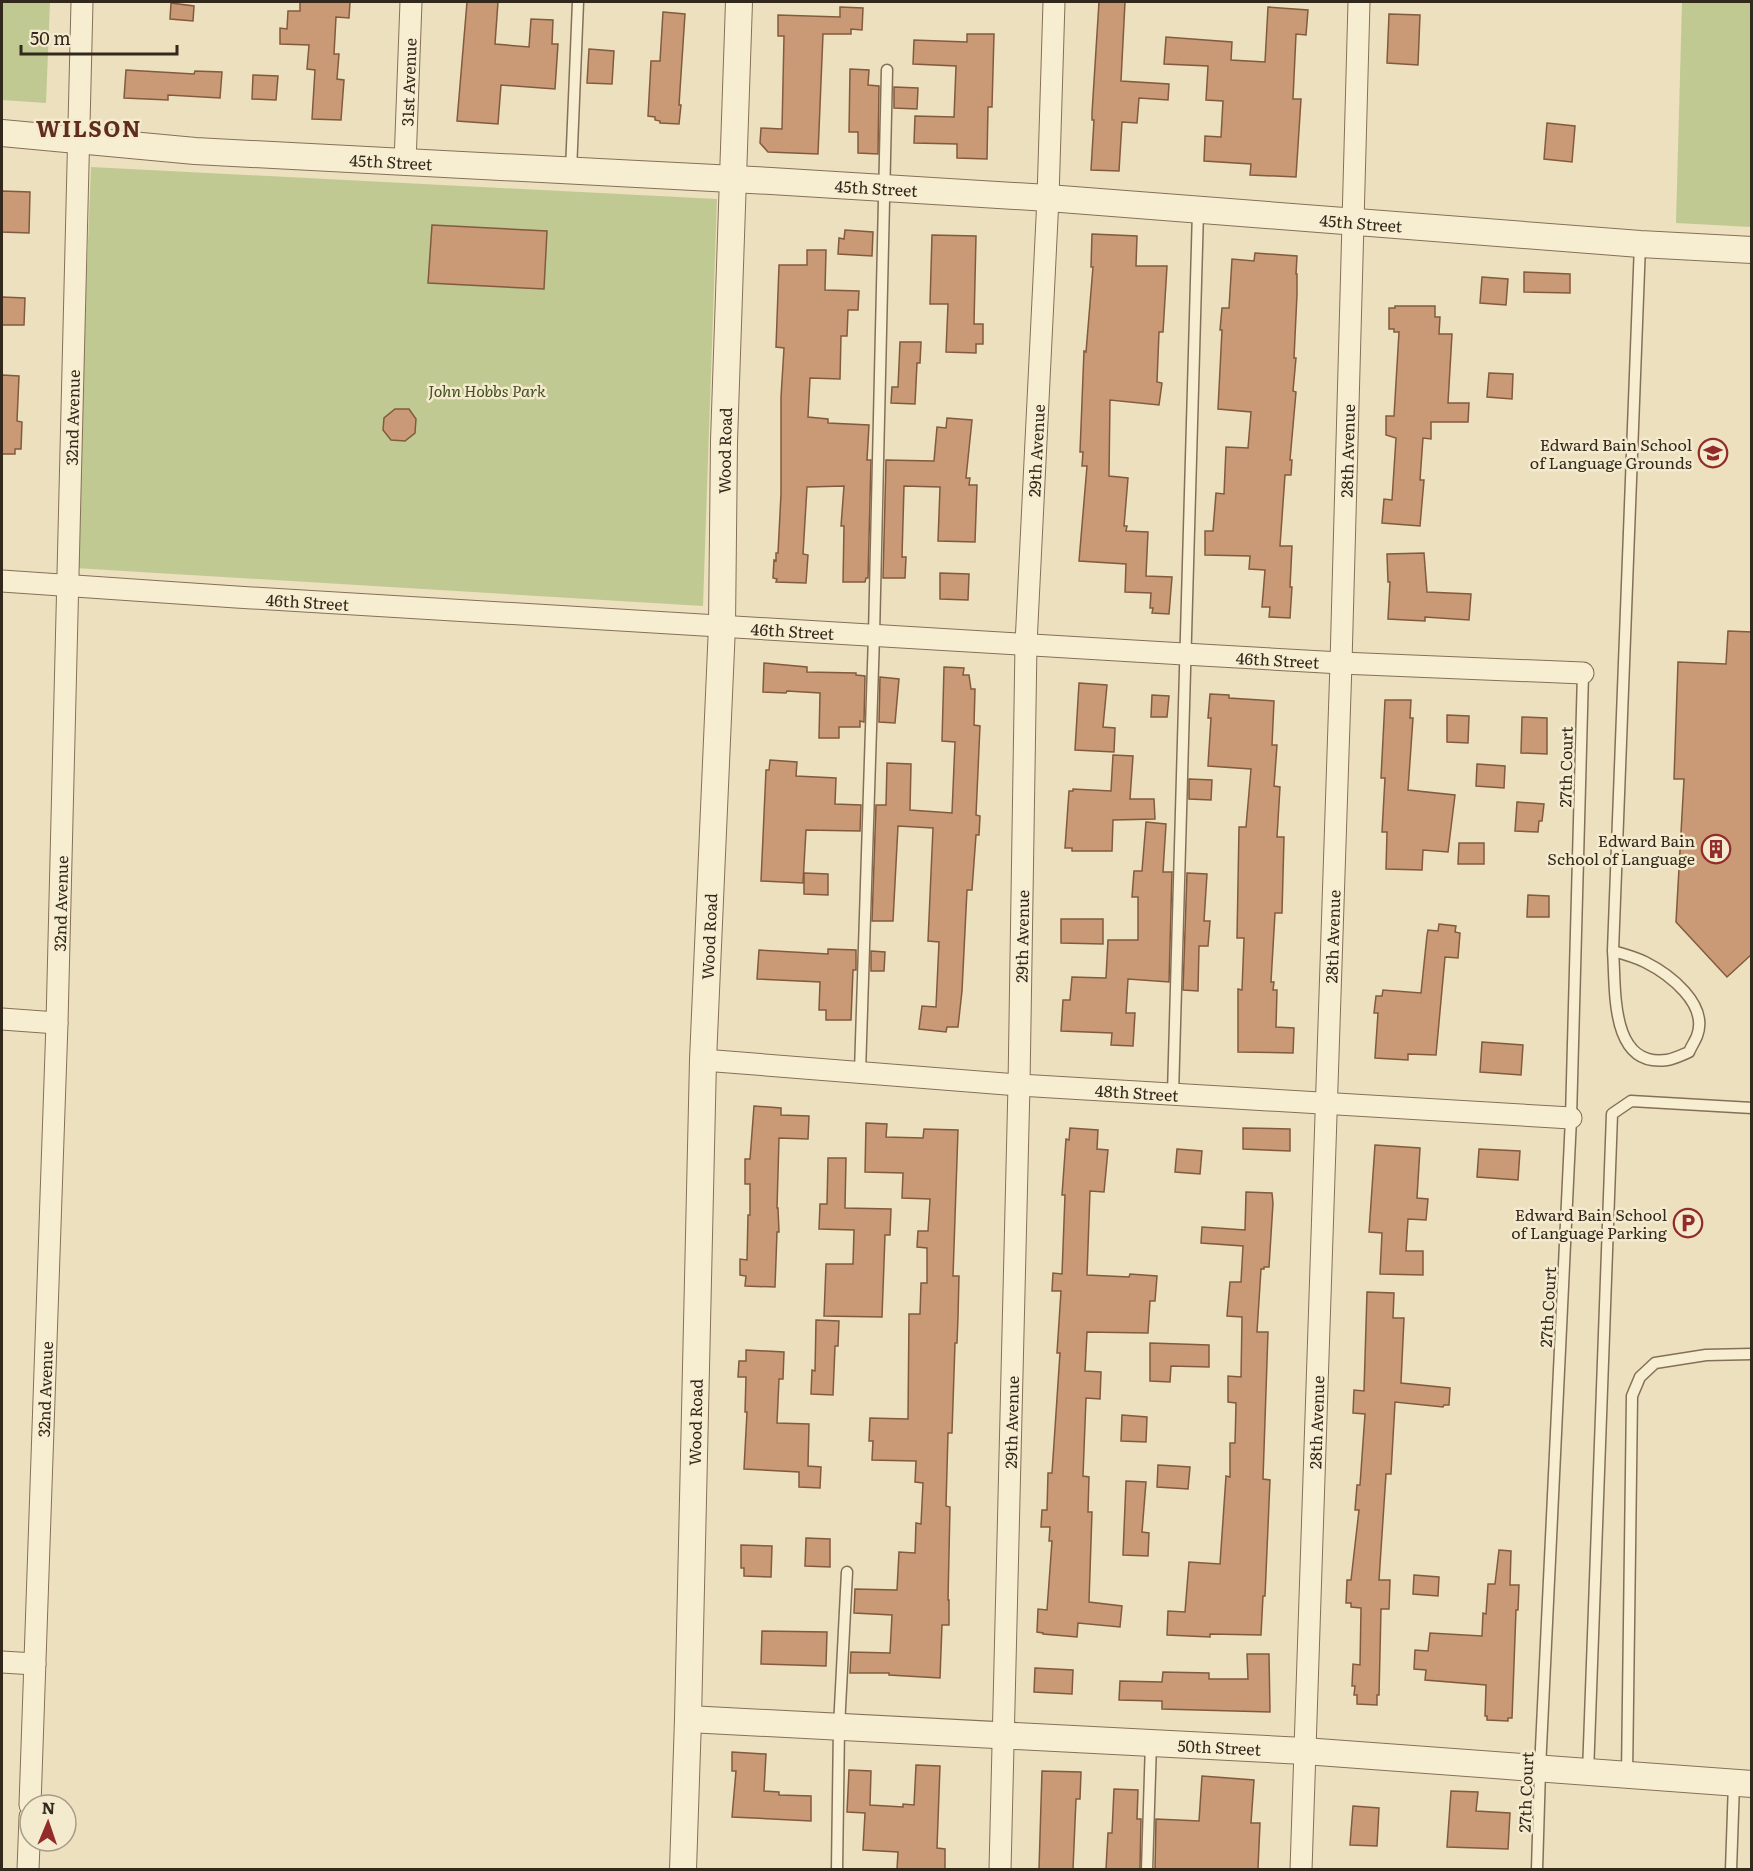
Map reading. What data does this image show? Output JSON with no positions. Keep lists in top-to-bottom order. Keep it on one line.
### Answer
{"streets":{"street":["31st Avenue","45th Street","32nd Avenue","Wood Road","29th Avenue","28th Avenue","46th Street","48th Street","50th Street"],"lane":["27th Court"]},"crossings":[["31st Avenue","45th Street"],["45th Street","32nd Avenue"],["45th Street","Wood Road"],["45th Street","29th Avenue"],["45th Street","28th Avenue"],["32nd Avenue","46th Street"],["Wood Road","46th Street"],["Wood Road","48th Street"],["Wood Road","50th Street"],["29th Avenue","46th Street"],["29th Avenue","48th Street"],["29th Avenue","50th Street"],["28th Avenue","46th Street"],["28th Avenue","48th Street"],["28th Avenue","50th Street"],["46th Street","27th Court"],["27th Court","48th Street"],["27th Court","50th Street"]],"districts":["WILSON"],"parks":["John Hobbs Park"],"places":{"school or university":["Edward Bain School of Language Grounds"],"building":["Edward Bain School of Language"],"parking":["Edward Bain School of Language Parking"]},"scale_bar":"50 m","north":"top"}
